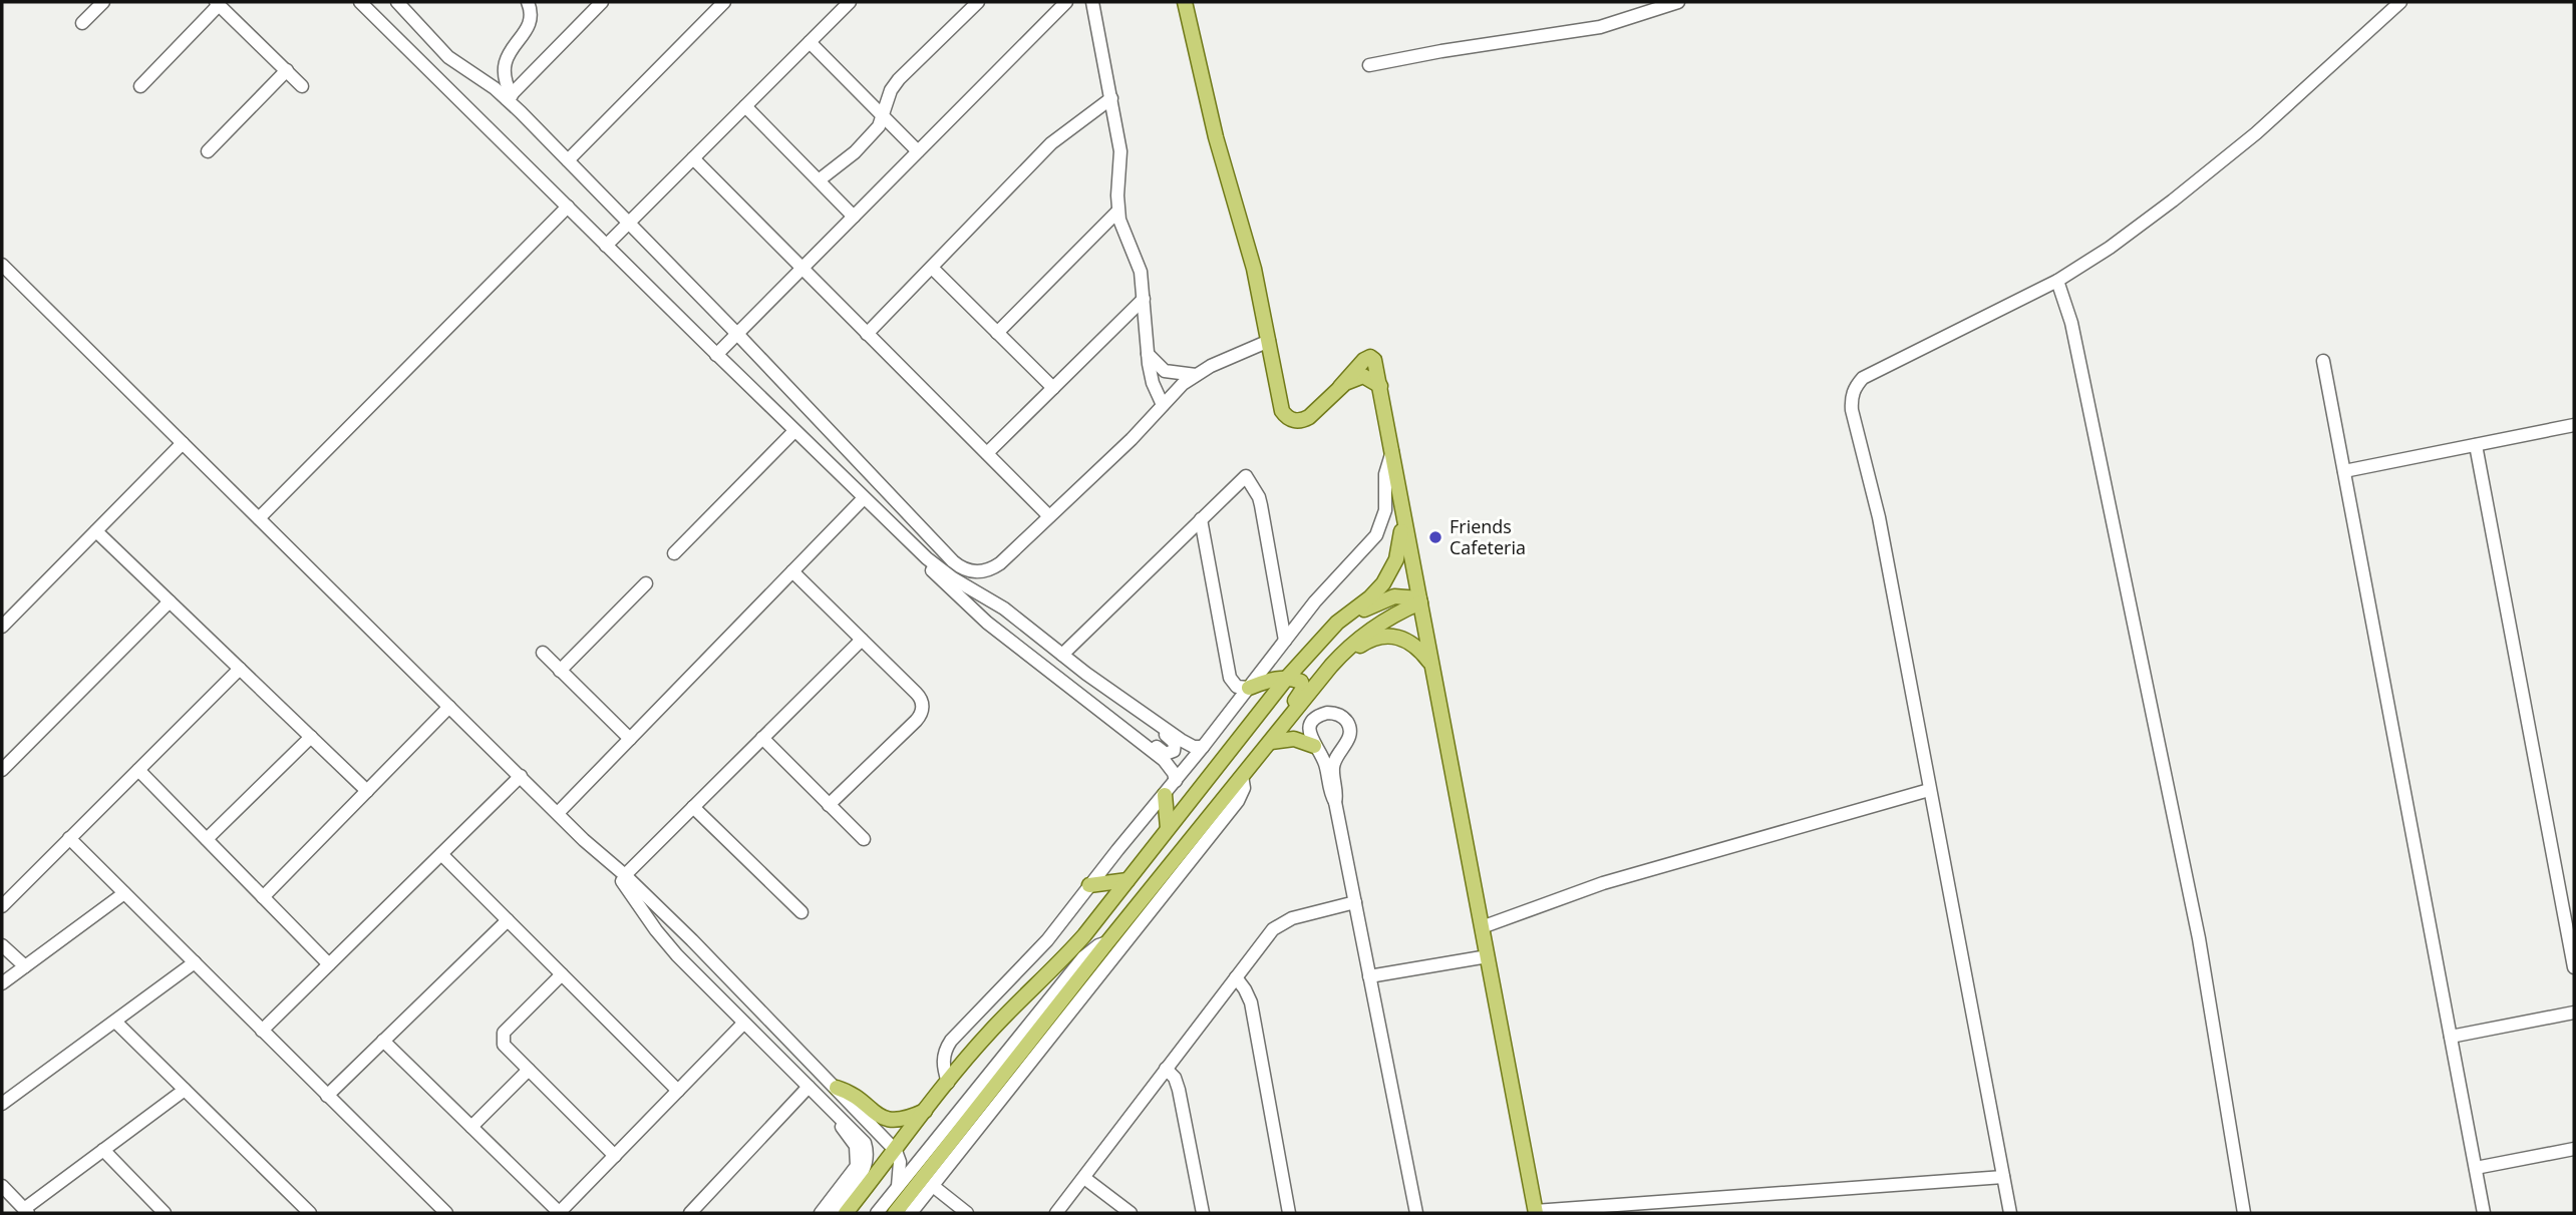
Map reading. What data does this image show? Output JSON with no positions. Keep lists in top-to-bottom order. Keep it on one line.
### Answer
{"places":["Friends Cafeteria"]}
